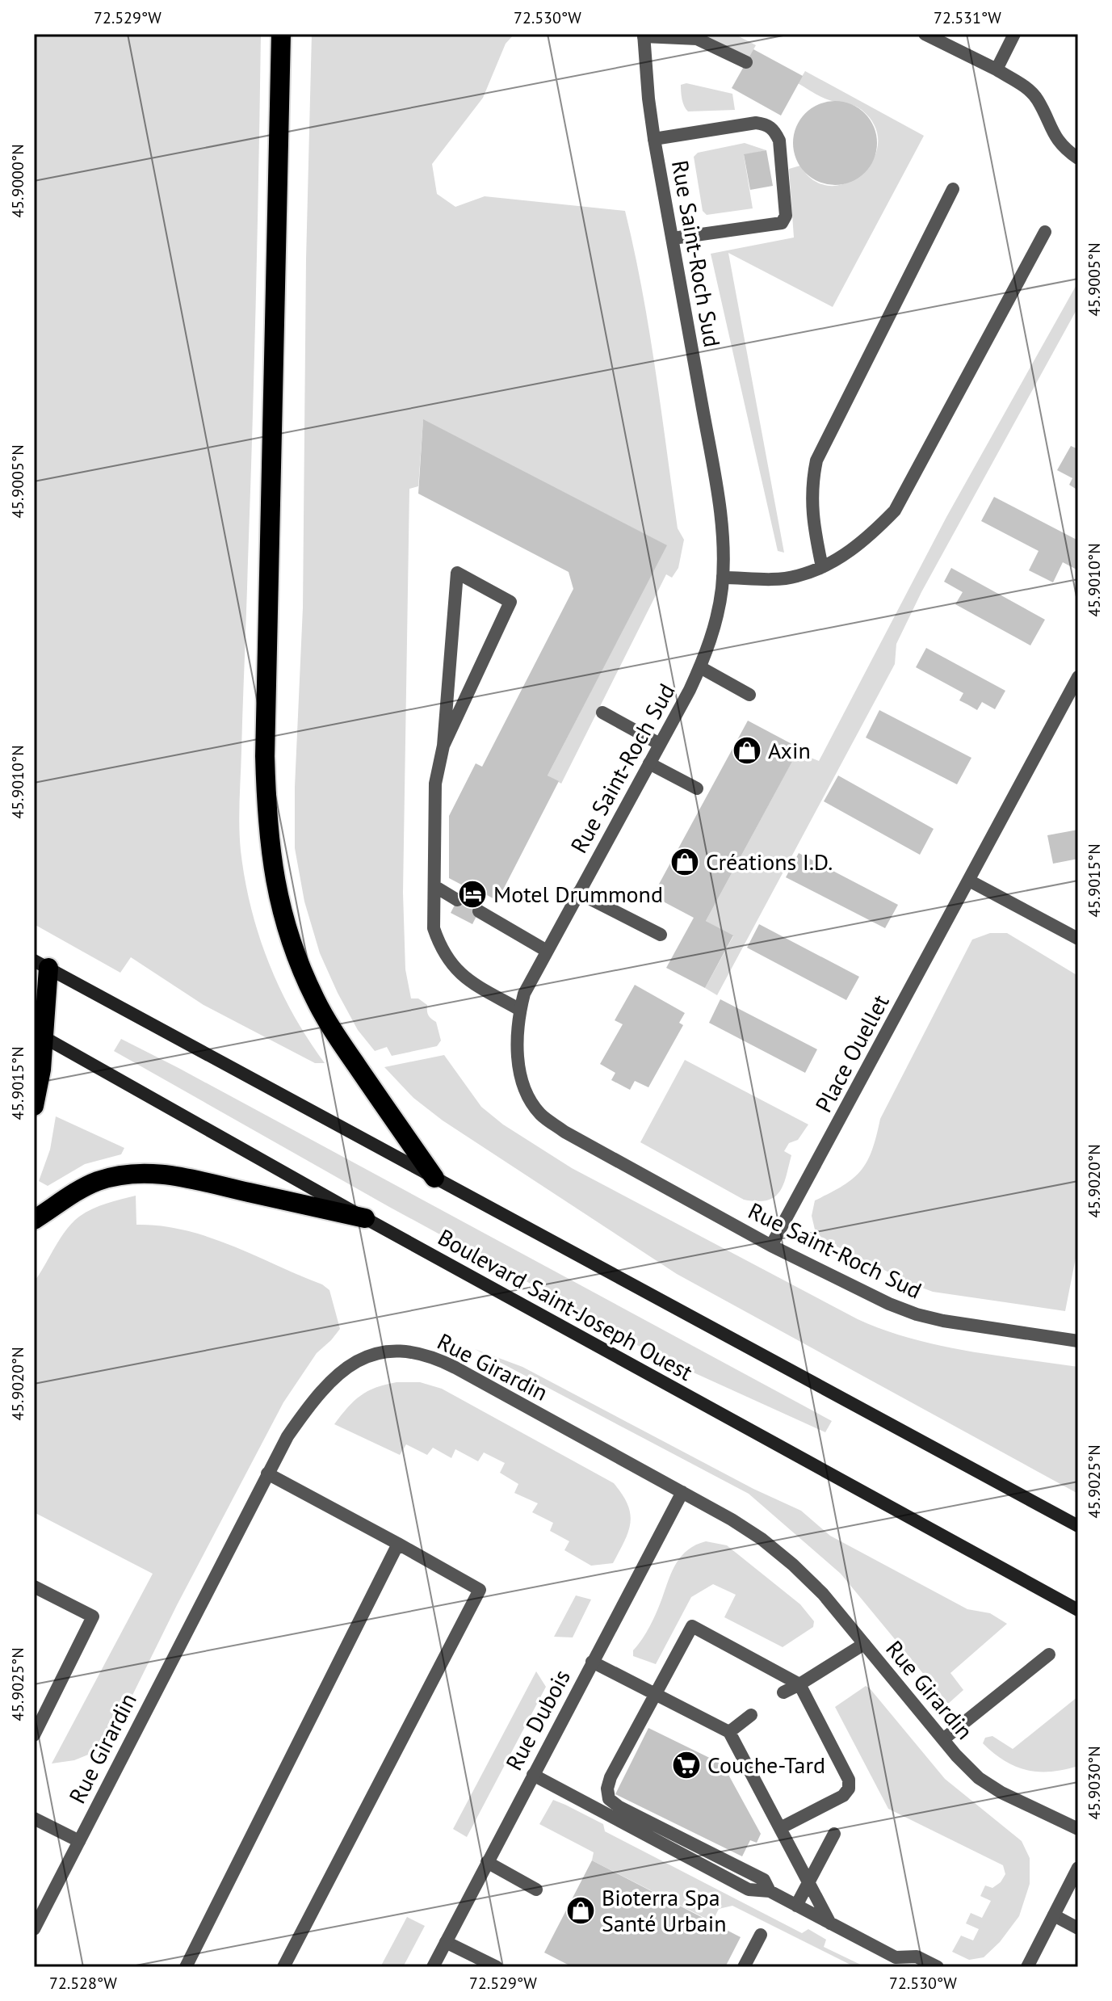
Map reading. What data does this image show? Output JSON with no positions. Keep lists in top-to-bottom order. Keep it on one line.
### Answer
{"streets":{"main road":["Boulevard Saint-Joseph Ouest"],"street":["Rue Saint-Roch Sud","Place Ouellet","Rue Girardin","Rue Dubois"]},"crossings":[["Rue Saint-Roch Sud","Place Ouellet"],["Rue Girardin","Rue Dubois"]],"places":{"shop":["Axin","Créations I.D.","Bioterra Spa Santé Urbain"],"hotel":["Motel Drummond"],"supermarket":["Couche-Tard"]},"coordinates":["72.529°W","72.530°W","72.531°W","45.9000°N","45.9005°N","45.9010°N","45.9015°N","45.9020°N","45.9025°N","45.9030°N","72.528°W"]}
